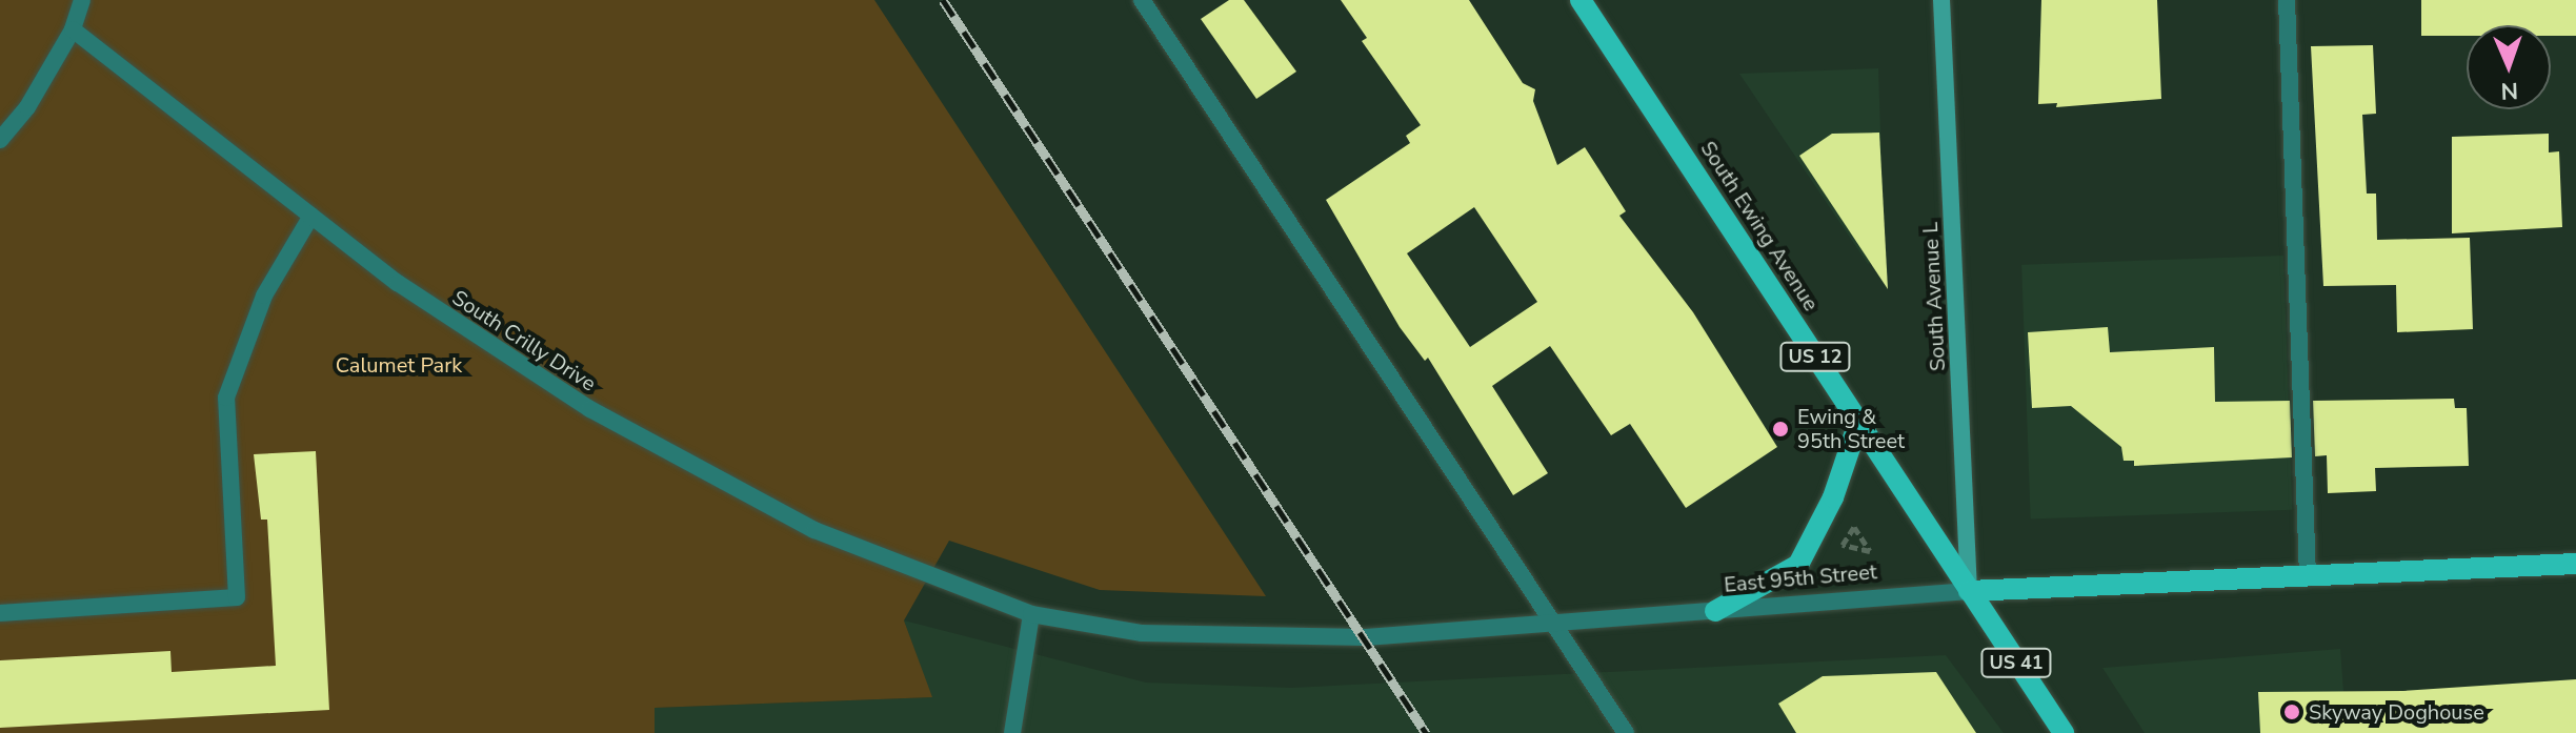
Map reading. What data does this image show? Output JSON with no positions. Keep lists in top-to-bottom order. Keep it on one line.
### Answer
{"streets":{"main road":["South Ewing Avenue","US 12","East 95th Street","US 41"],"street":["South Avenue L","South Crilly Drive"]},"crossings":[["South Ewing Avenue","South Avenue L"],["South Ewing Avenue","East 95th Street"],["South Avenue L","East 95th Street"],["South Crilly Drive","East 95th Street"]],"parks":["Calumet Park"],"places":["Ewing & 95th Street","Skyway Doghouse"],"north":"bottom"}
